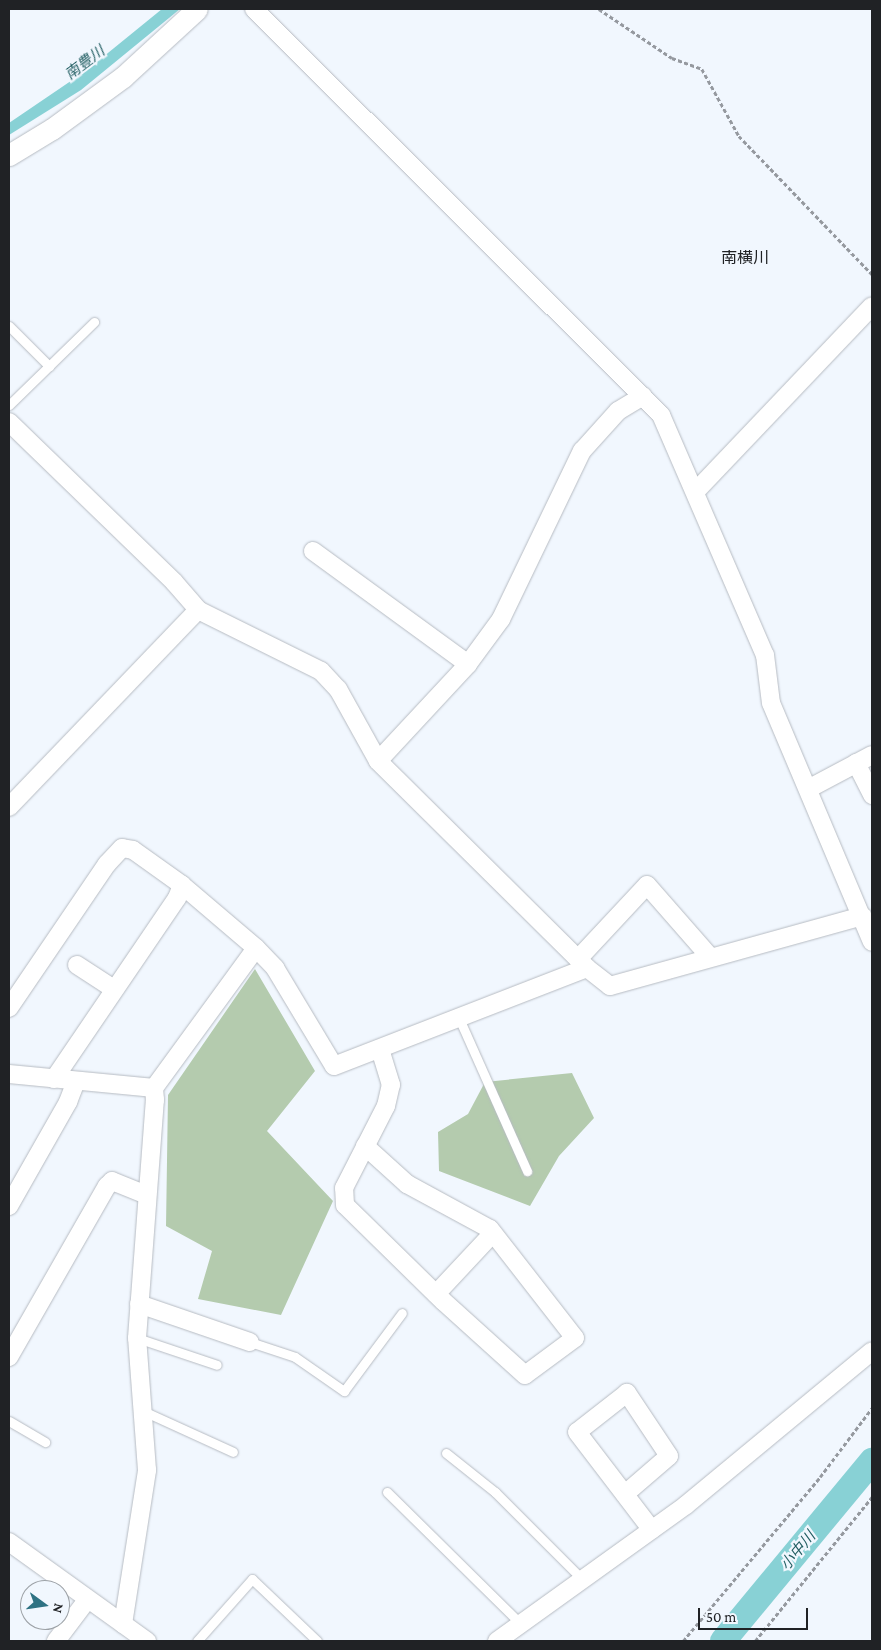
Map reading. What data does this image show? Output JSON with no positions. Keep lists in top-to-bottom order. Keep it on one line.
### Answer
{"districts":["南横川"],"water":["南豊川","小中川"],"scale_bar":"50 m","north":"right"}
